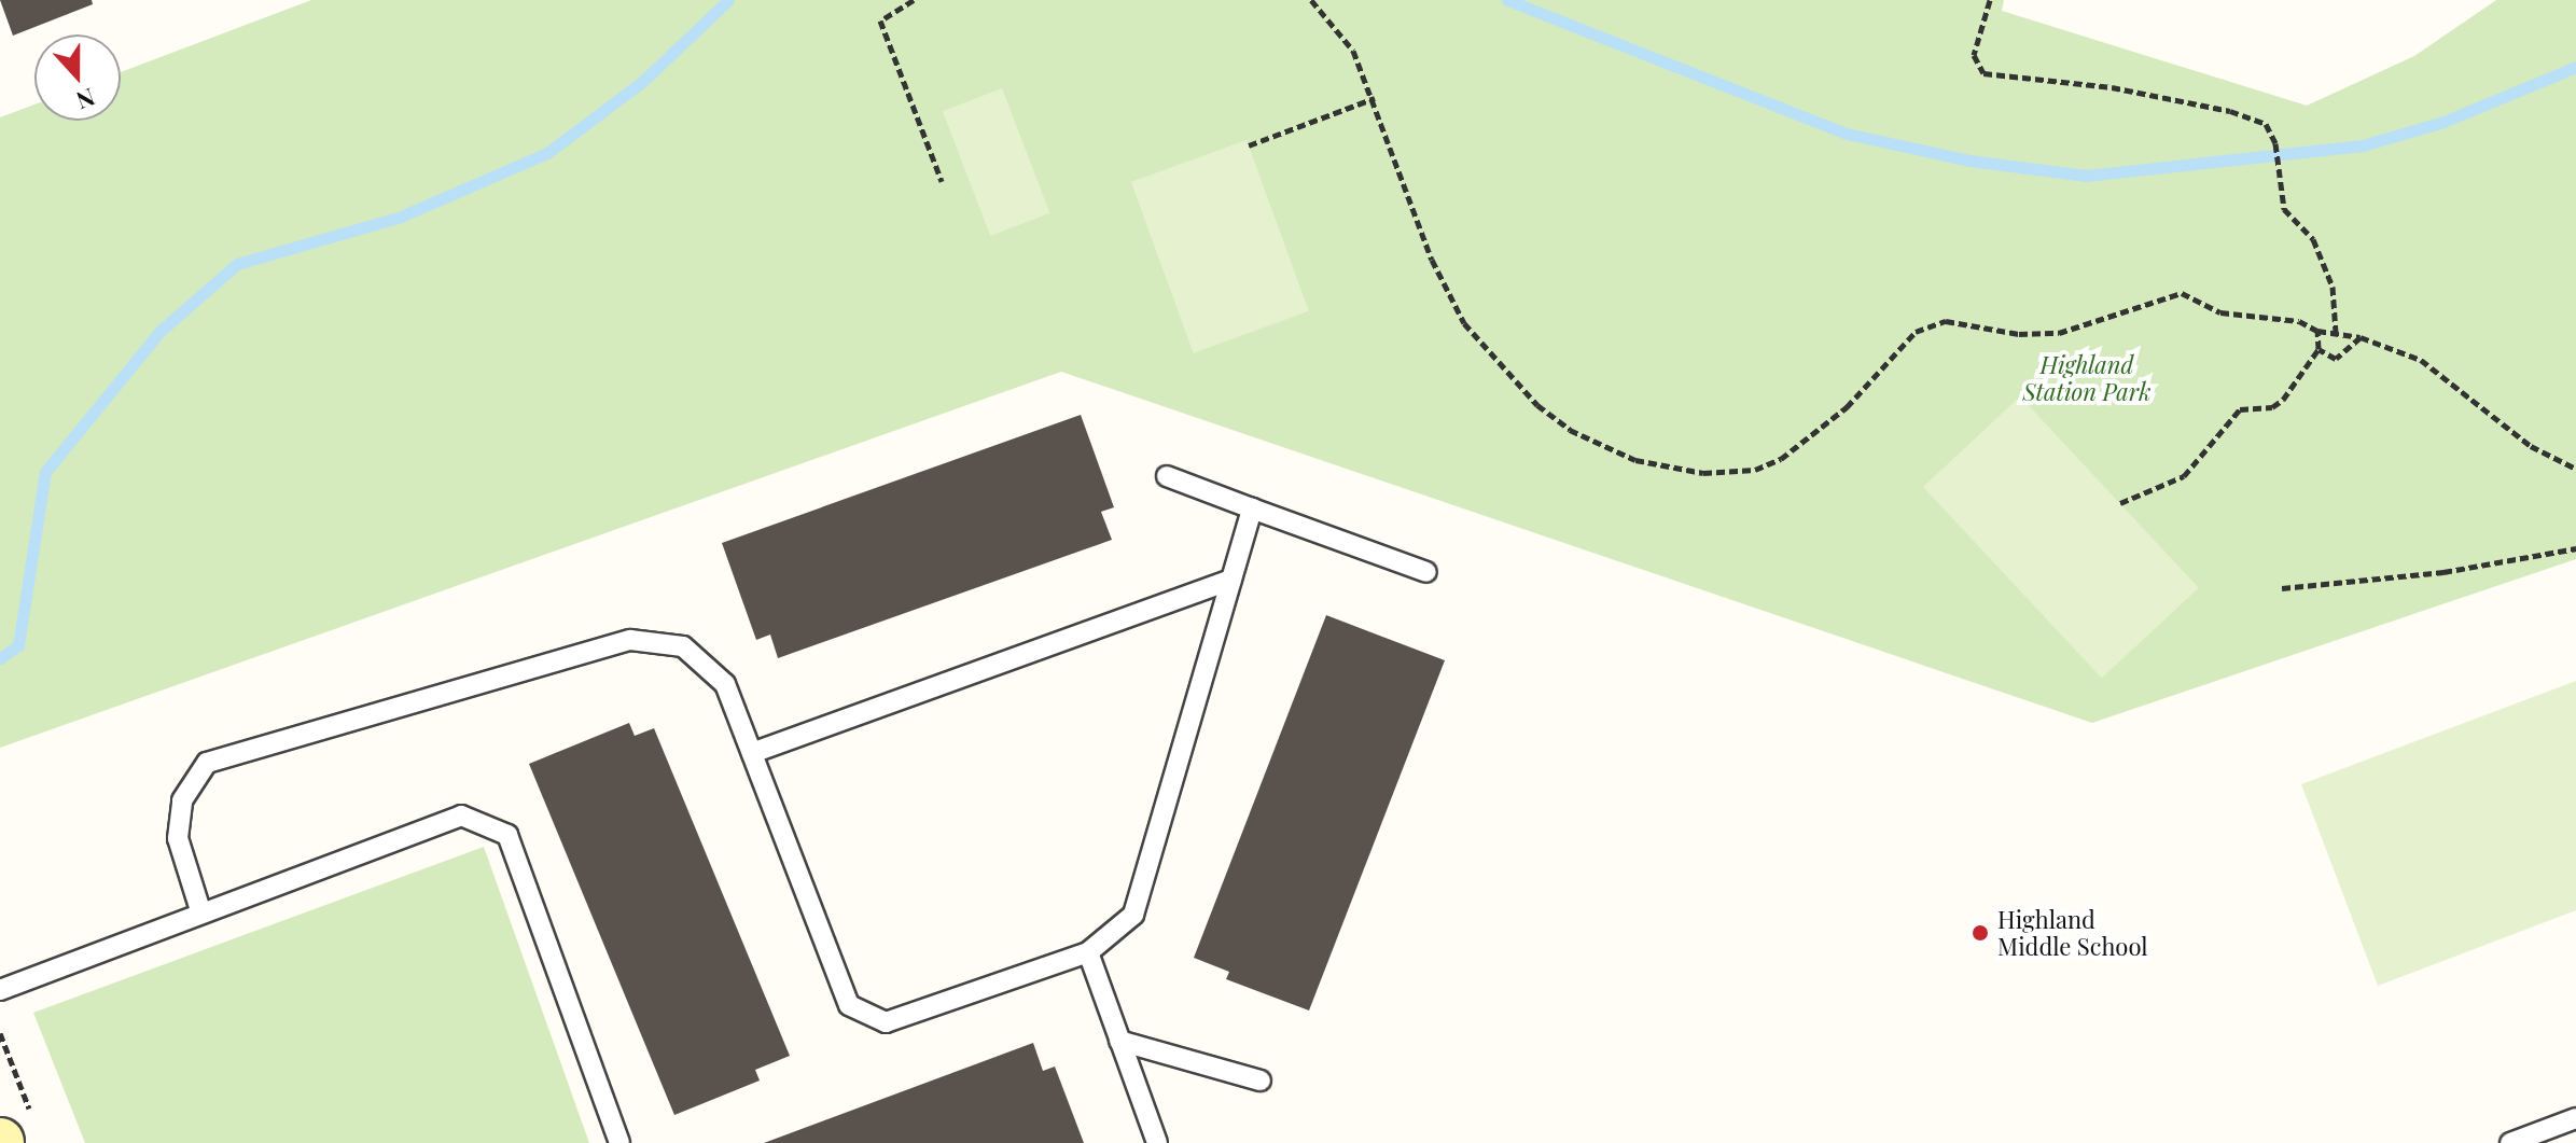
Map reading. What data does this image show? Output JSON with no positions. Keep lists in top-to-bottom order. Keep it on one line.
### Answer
{"parks":["Highland Station Park"],"places":["Highland Middle School"],"north":"bottom"}
